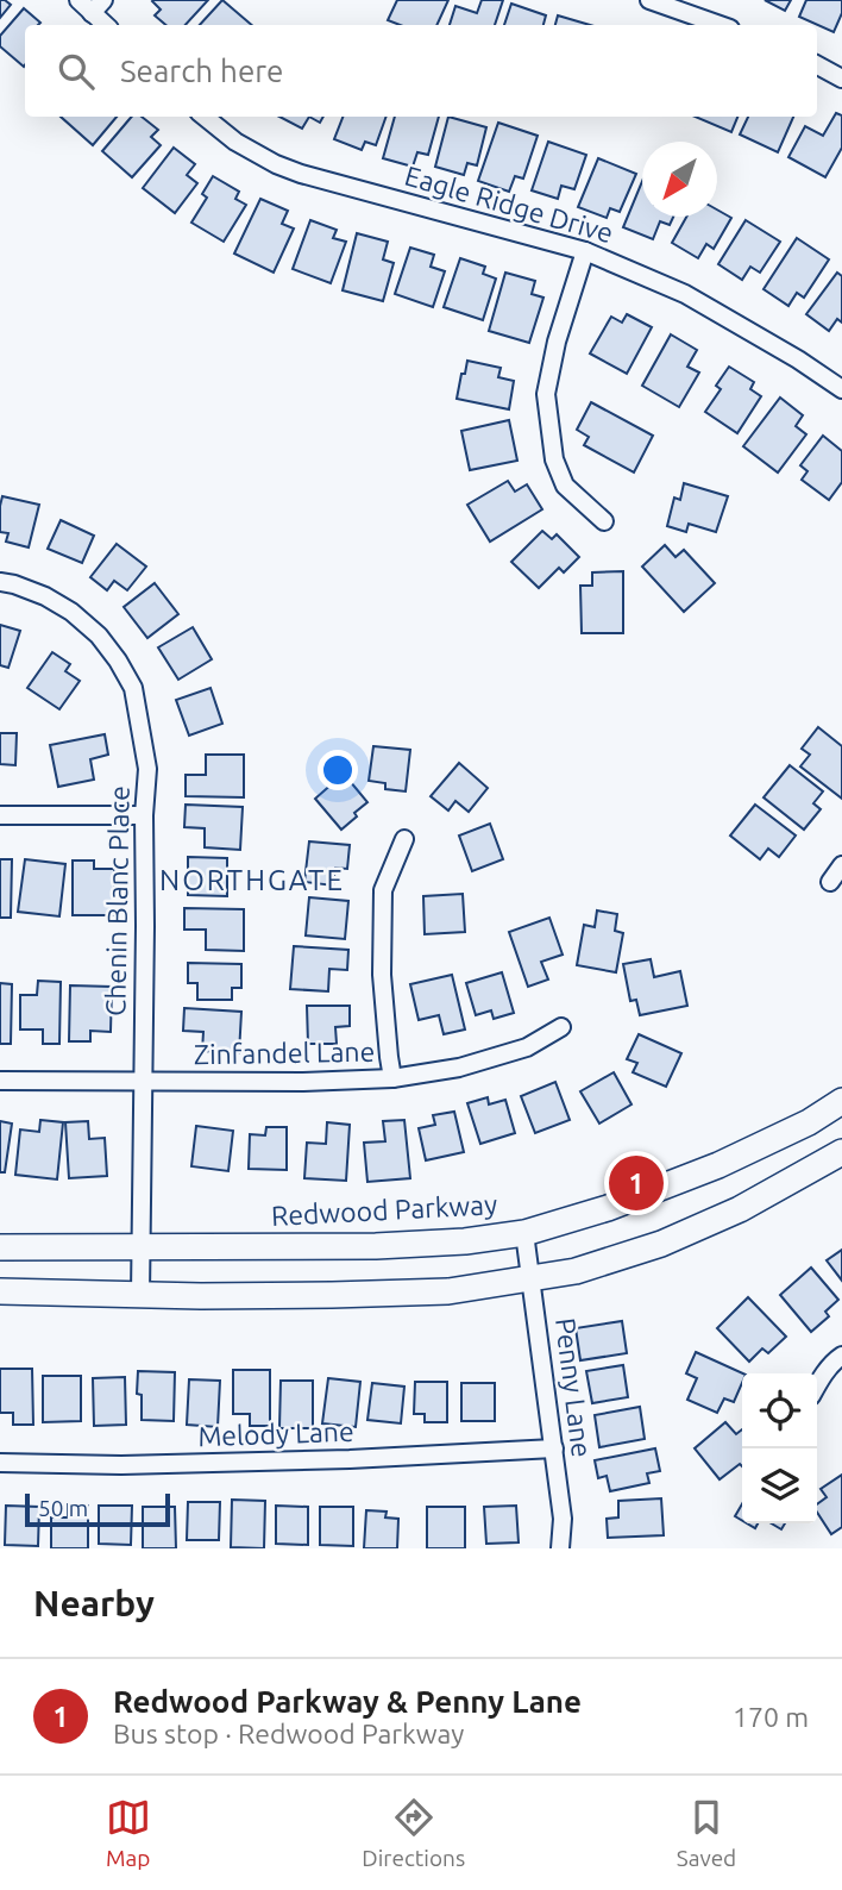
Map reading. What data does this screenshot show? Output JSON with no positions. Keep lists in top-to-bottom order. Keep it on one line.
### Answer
{"streets":{"main road":["Redwood Parkway"],"street":["Eagle Ridge Drive","Chenin Blanc Place","Zinfandel Lane","Penny Lane","Melody Lane"]},"crossings":[["Chenin Blanc Place","Zinfandel Lane"],["Chenin Blanc Place","Redwood Parkway"],["Redwood Parkway","Penny Lane"],["Penny Lane","Melody Lane"]],"districts":["NORTHGATE"],"scale_bar":"50 m","north":"bottom left","page":{"search":"Search here","pins":"1","scale":"50 m","heading":"Nearby","list":[{"mark":"1","name":"Redwood Parkway & Penny Lane","note":"Bus stop · Redwood Parkway","value":"170 m"}],"nav":["Map","Directions","Saved"]}}
